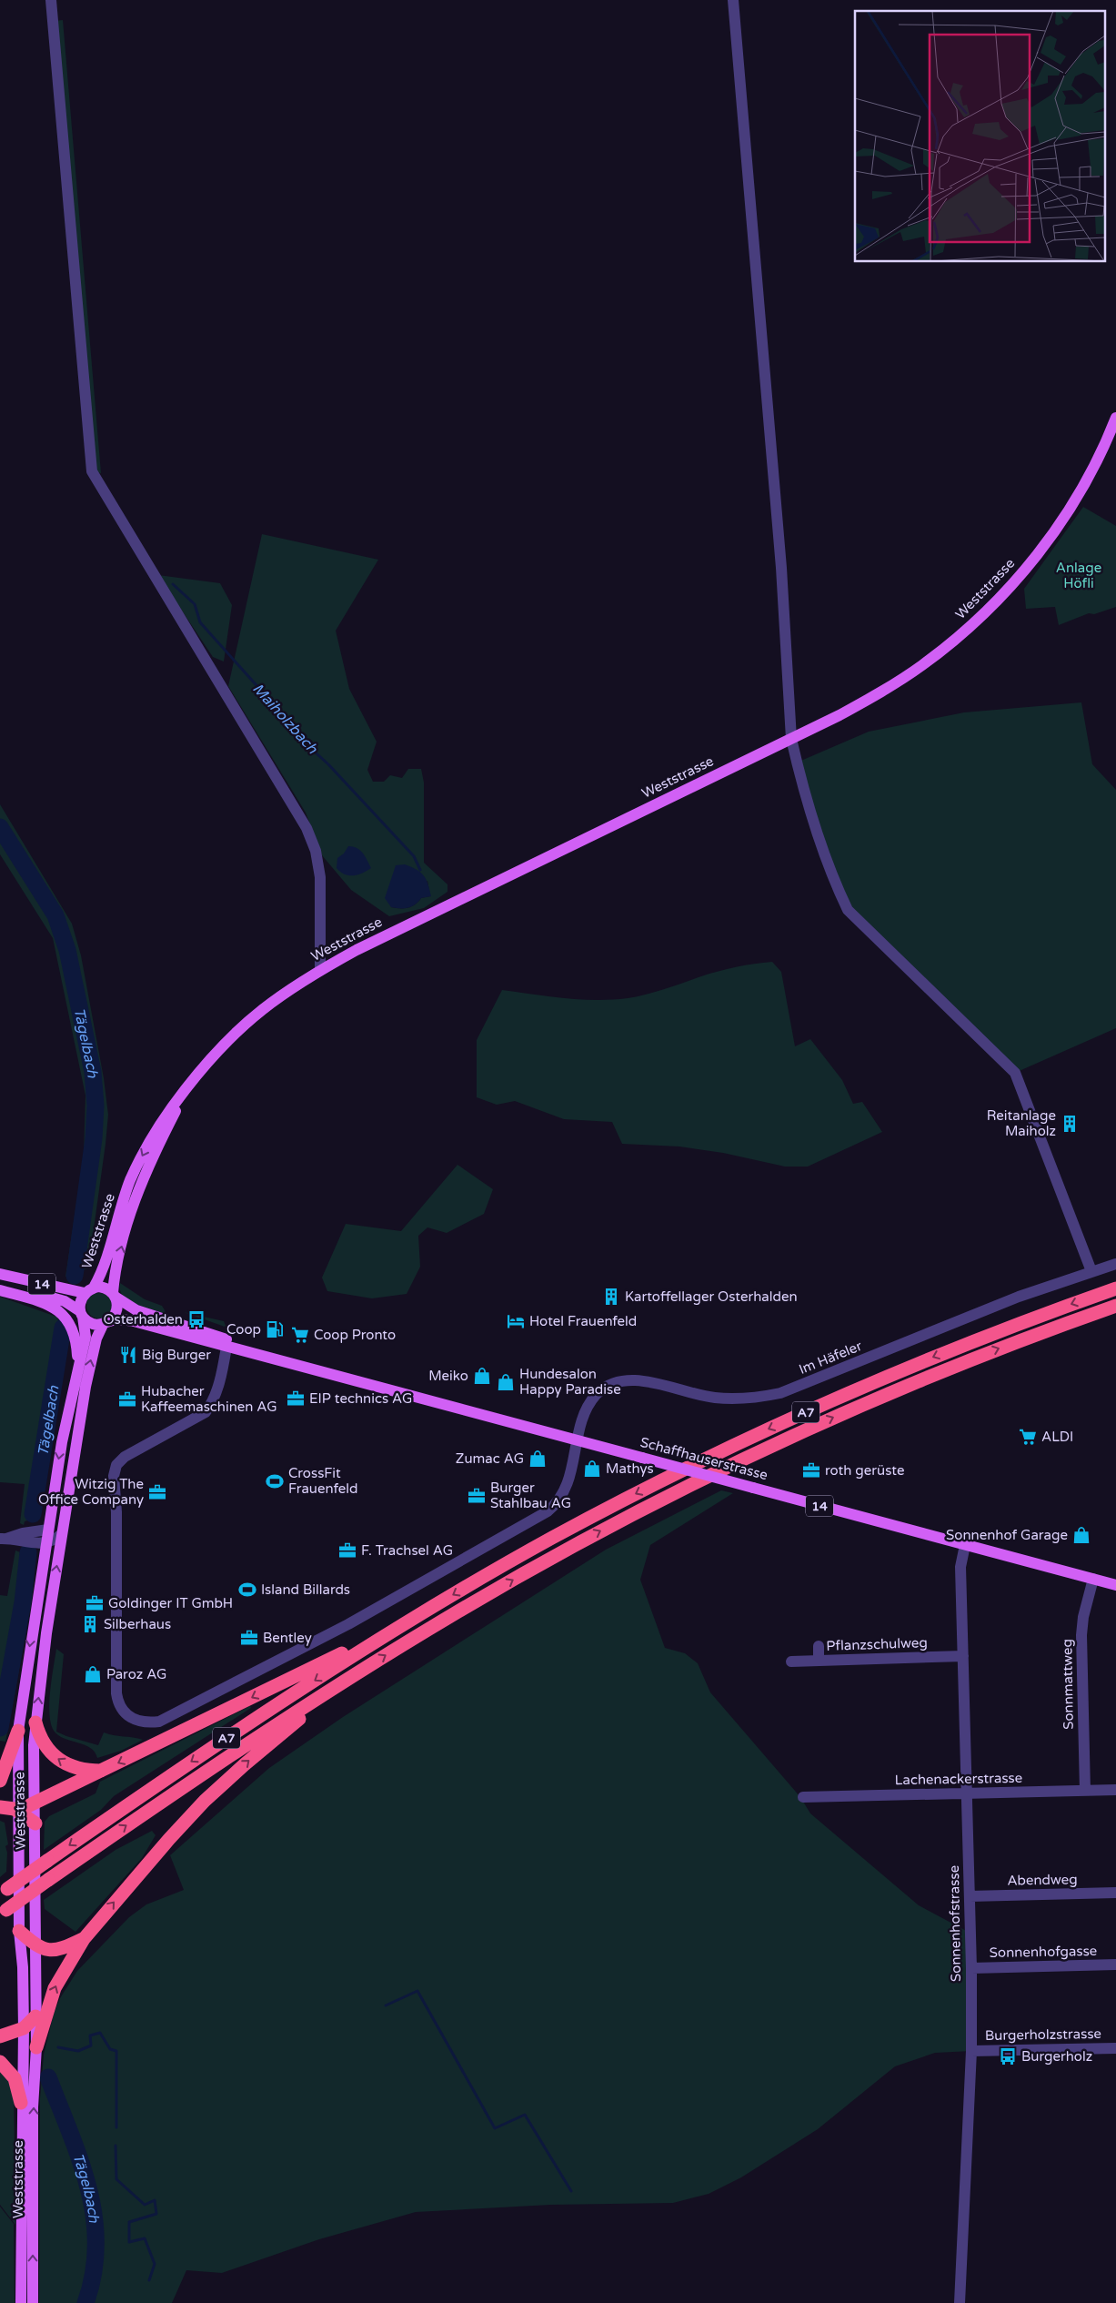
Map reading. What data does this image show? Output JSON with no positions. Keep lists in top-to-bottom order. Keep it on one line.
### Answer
{"streets":{"highway":["A7"],"main road":["Weststrasse","14","Schaffhauserstrasse"],"street":["Im Häfeler","Pflanzschulweg","Sonnmattweg","Lachenackerstrasse","Abendweg","Sonnenhofstrasse","Sonnenhofgasse","Burgerholzstrasse"]},"crossings":[["Weststrasse","14"],["Weststrasse","A7"],["Weststrasse","Schaffhauserstrasse"],["14","Schaffhauserstrasse"],["Im Häfeler","Schaffhauserstrasse"],["Schaffhauserstrasse","Sonnmattweg"],["Schaffhauserstrasse","Sonnenhofstrasse"],["Pflanzschulweg","Sonnenhofstrasse"],["Sonnmattweg","Lachenackerstrasse"],["Lachenackerstrasse","Sonnenhofstrasse"],["Abendweg","Sonnenhofstrasse"],["Sonnenhofstrasse","Sonnenhofgasse"],["Sonnenhofstrasse","Burgerholzstrasse"]],"water":["Maiholzbach","Tägelbach"],"parks":["Anlage Höfli"],"places":{"building":["Reitanlage Maiholz","Kartoffellager Osterhalden","Silberhaus"],"bus stop":["Osterhalden","Burgerholz"],"hotel":["Hotel Frauenfeld"],"fuel station":["Coop"],"supermarket":["Coop Pronto","ALDI"],"restaurant":["Big Burger"],"shop":["Meiko","Hundesalon Happy Paradise","Zumac AG","Mathys","Sonnenhof Garage","Paroz AG"],"office":["EIP technics AG","Hubacher Kaffeemaschinen AG","roth gerüste","Witzig The Office Company","Burger Stahlbau AG","F. Trachsel AG","Goldinger IT GmbH","Bentley"],"sports":["CrossFit Frauenfeld","Island Billards"]}}
